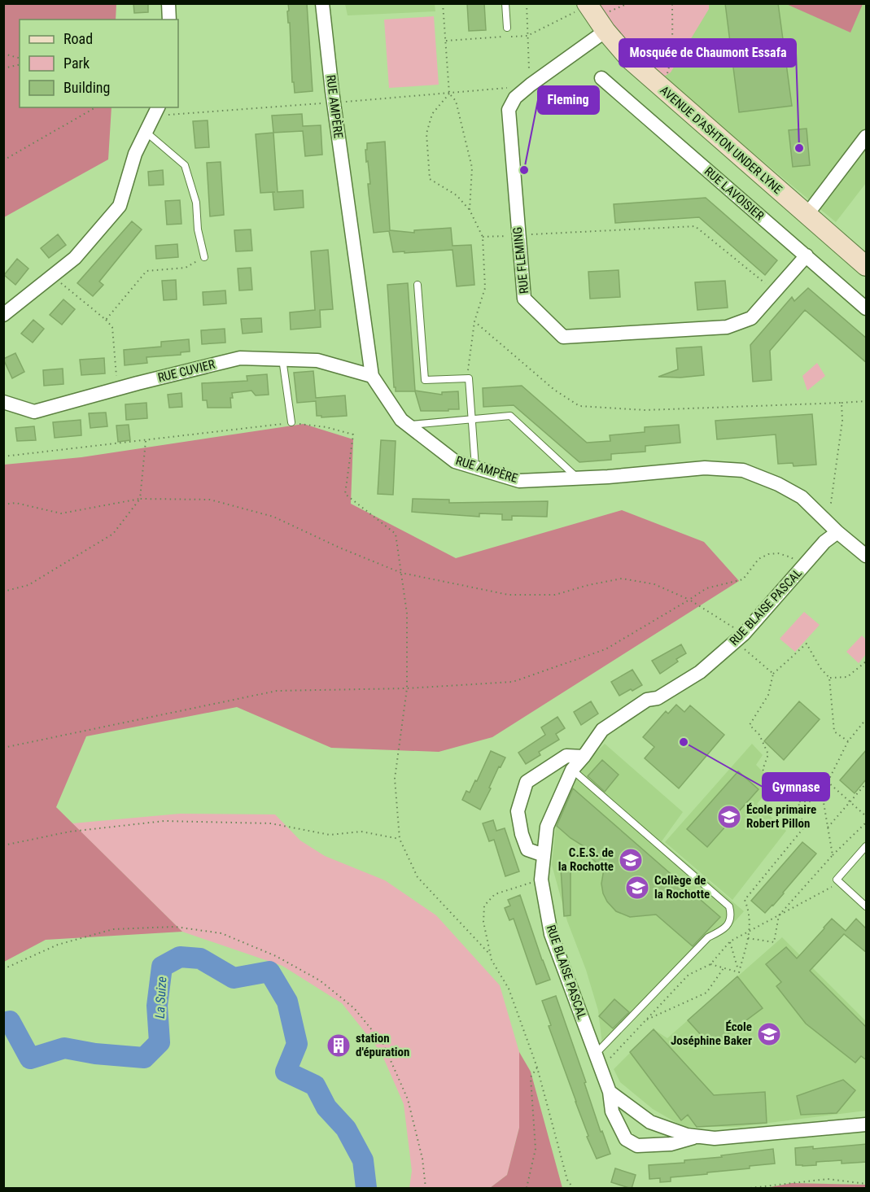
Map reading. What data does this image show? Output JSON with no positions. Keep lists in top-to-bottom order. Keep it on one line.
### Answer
{"streets":{"street":["RUE AMPÈRE","AVENUE D'ASHTON UNDER LYNE","RUE LAVOISIER","RUE FLEMING","RUE CUVIER","RUE BLAISE PASCAL"]},"crossings":[["RUE AMPÈRE","RUE CUVIER"],["RUE AMPÈRE","RUE BLAISE PASCAL"],["AVENUE D'ASHTON UNDER LYNE","RUE FLEMING"],["RUE LAVOISIER","RUE FLEMING"]],"water":["La Suize"],"places":{"other":["Mosquée de Chaumont Essafa","Fleming","Gymnase"],"school or university":["École primaire Robert Pillon","C.E.S. de la Rochotte","Collège de la Rochotte","École Joséphine Baker"],"building":["station d'épuration"]},"legend":["Road","Park","Building"]}
